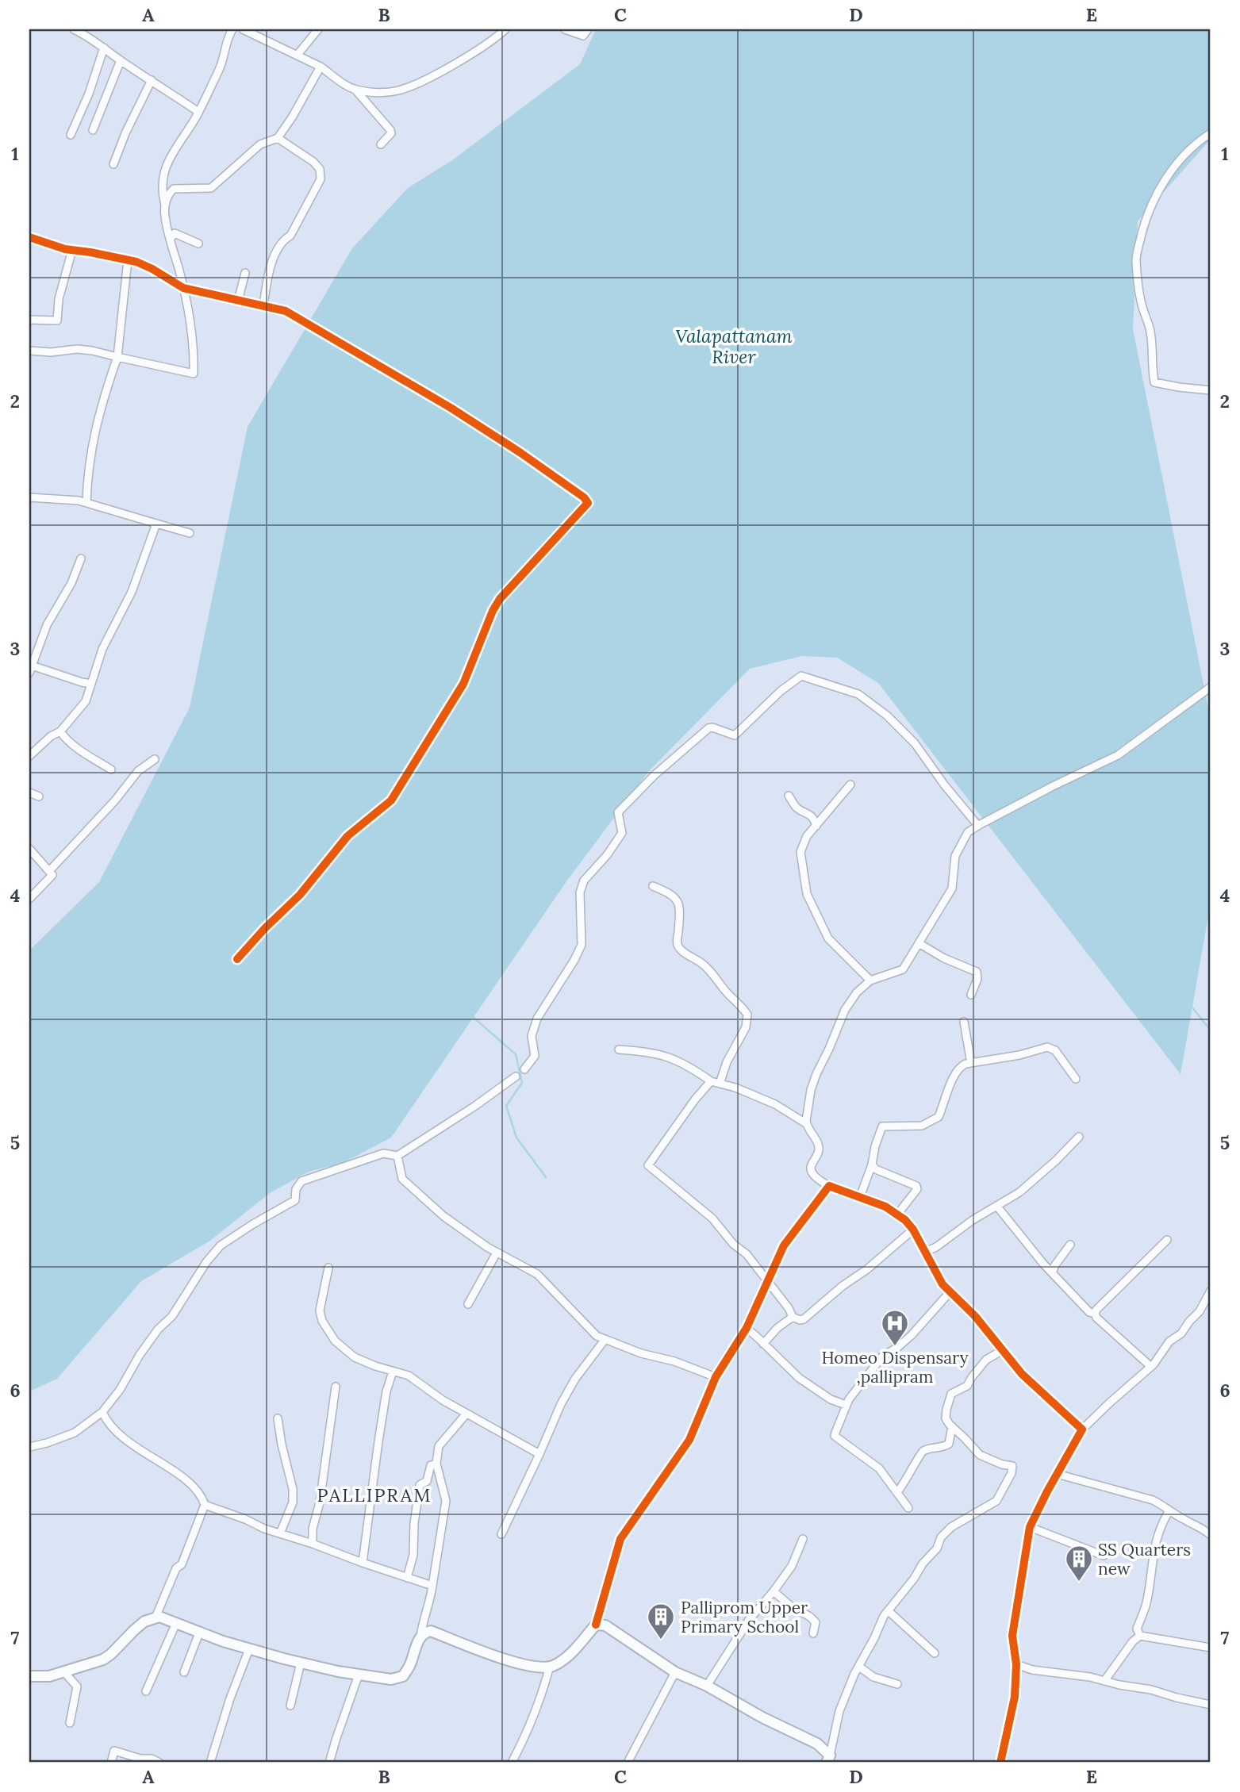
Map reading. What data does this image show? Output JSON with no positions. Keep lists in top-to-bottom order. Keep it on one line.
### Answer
{"districts":["PALLIPRAM"],"water":["Valapattanam River"],"places":{"hospital":["Homeo Dispensary ,pallipram"],"building":["SS Quarters new","Palliprom Upper Primary School"]},"grid":{"columns":["A","B","C","D","E"],"rows":["1","2","3","4","5","6","7"]}}
